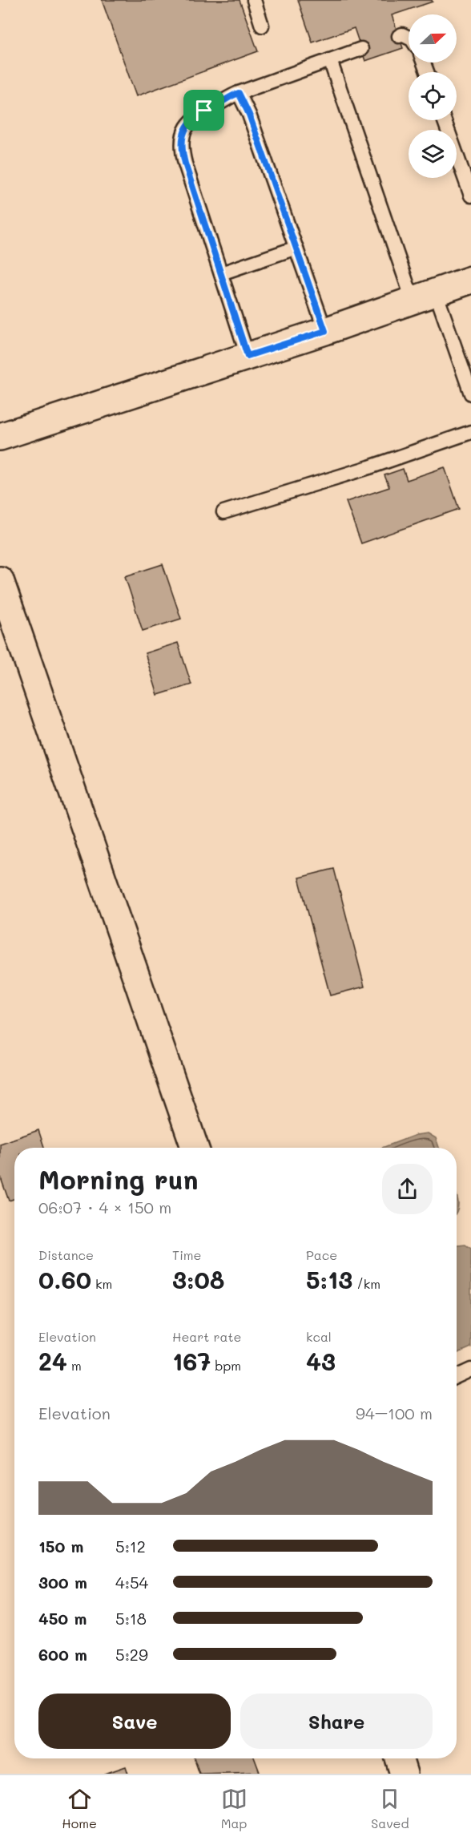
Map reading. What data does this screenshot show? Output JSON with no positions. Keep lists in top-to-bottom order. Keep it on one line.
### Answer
{"north":"right","page":{"heading":["Morning run","06:07 · 4 × 150 m"],"stats":[["Distance","0.60 km"],["Time","3:08"],["Pace","5:13 /km"],["Elevation","24 m"],["Heart rate","167 bpm"],["kcal","43"]],"chart":["Elevation","94–100 m"],"list":[{"name":"150 m","note":"5:12"},{"name":"300 m","note":"4:54"},{"name":"450 m","note":"5:18"},{"name":"600 m","note":"5:29"}],"buttons":["Save","Share"],"tabs":["Home","Map","Saved"]}}
